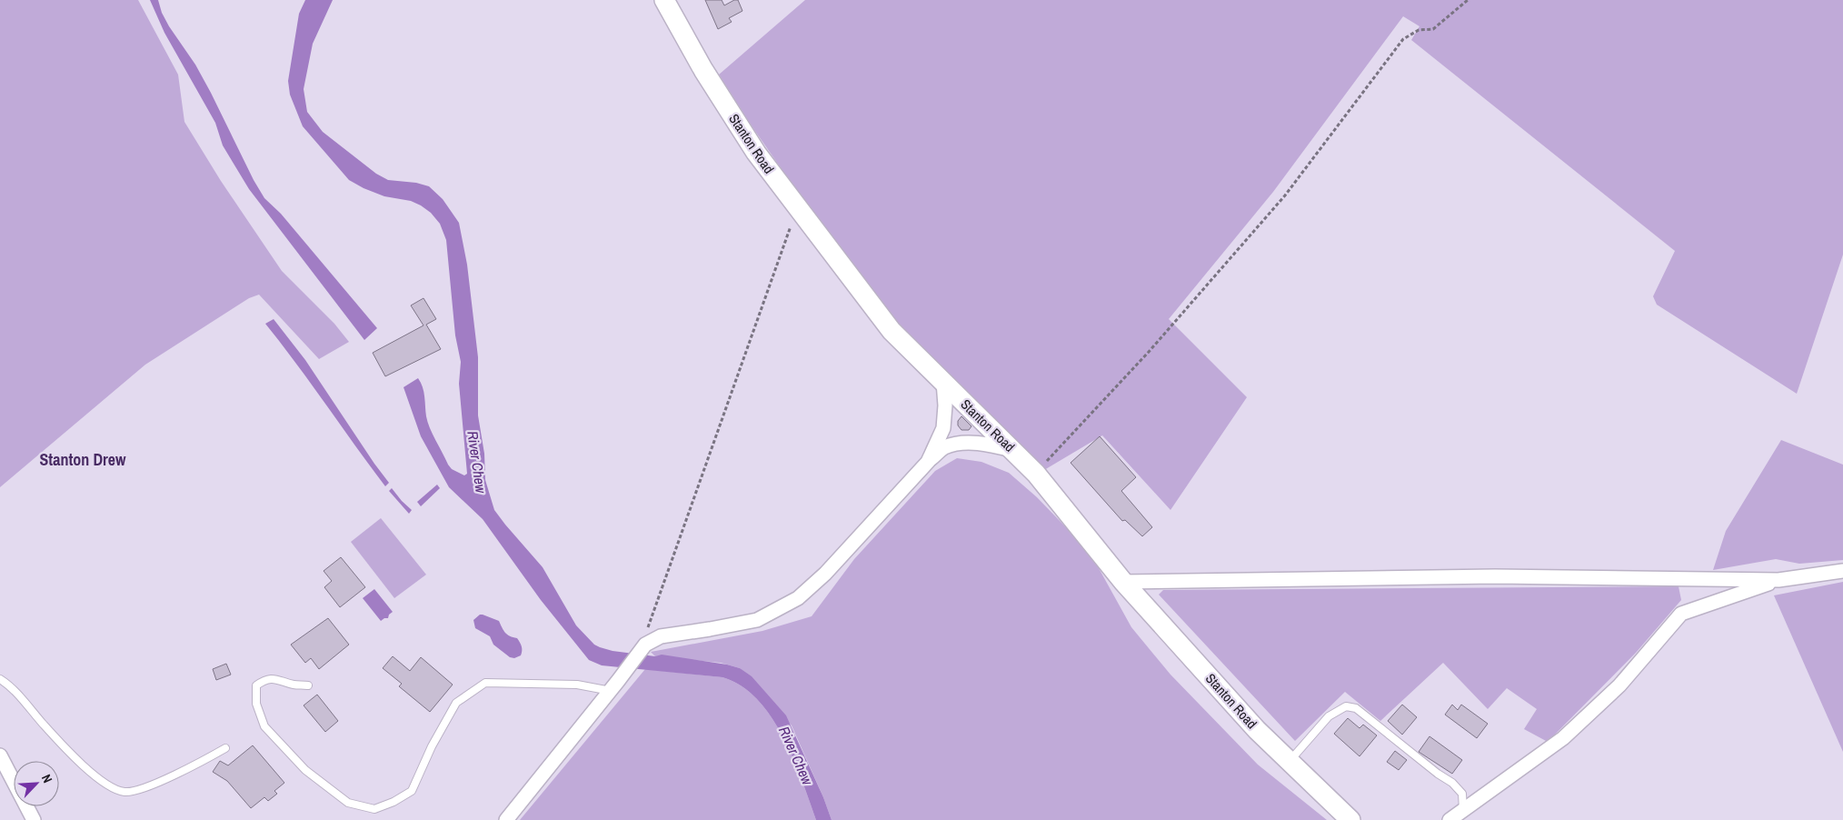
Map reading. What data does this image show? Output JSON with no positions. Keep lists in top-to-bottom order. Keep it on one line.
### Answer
{"streets":{"main road":["Stanton Road"]},"districts":["Stanton Drew"],"water":["River Chew"],"north":"top right"}
